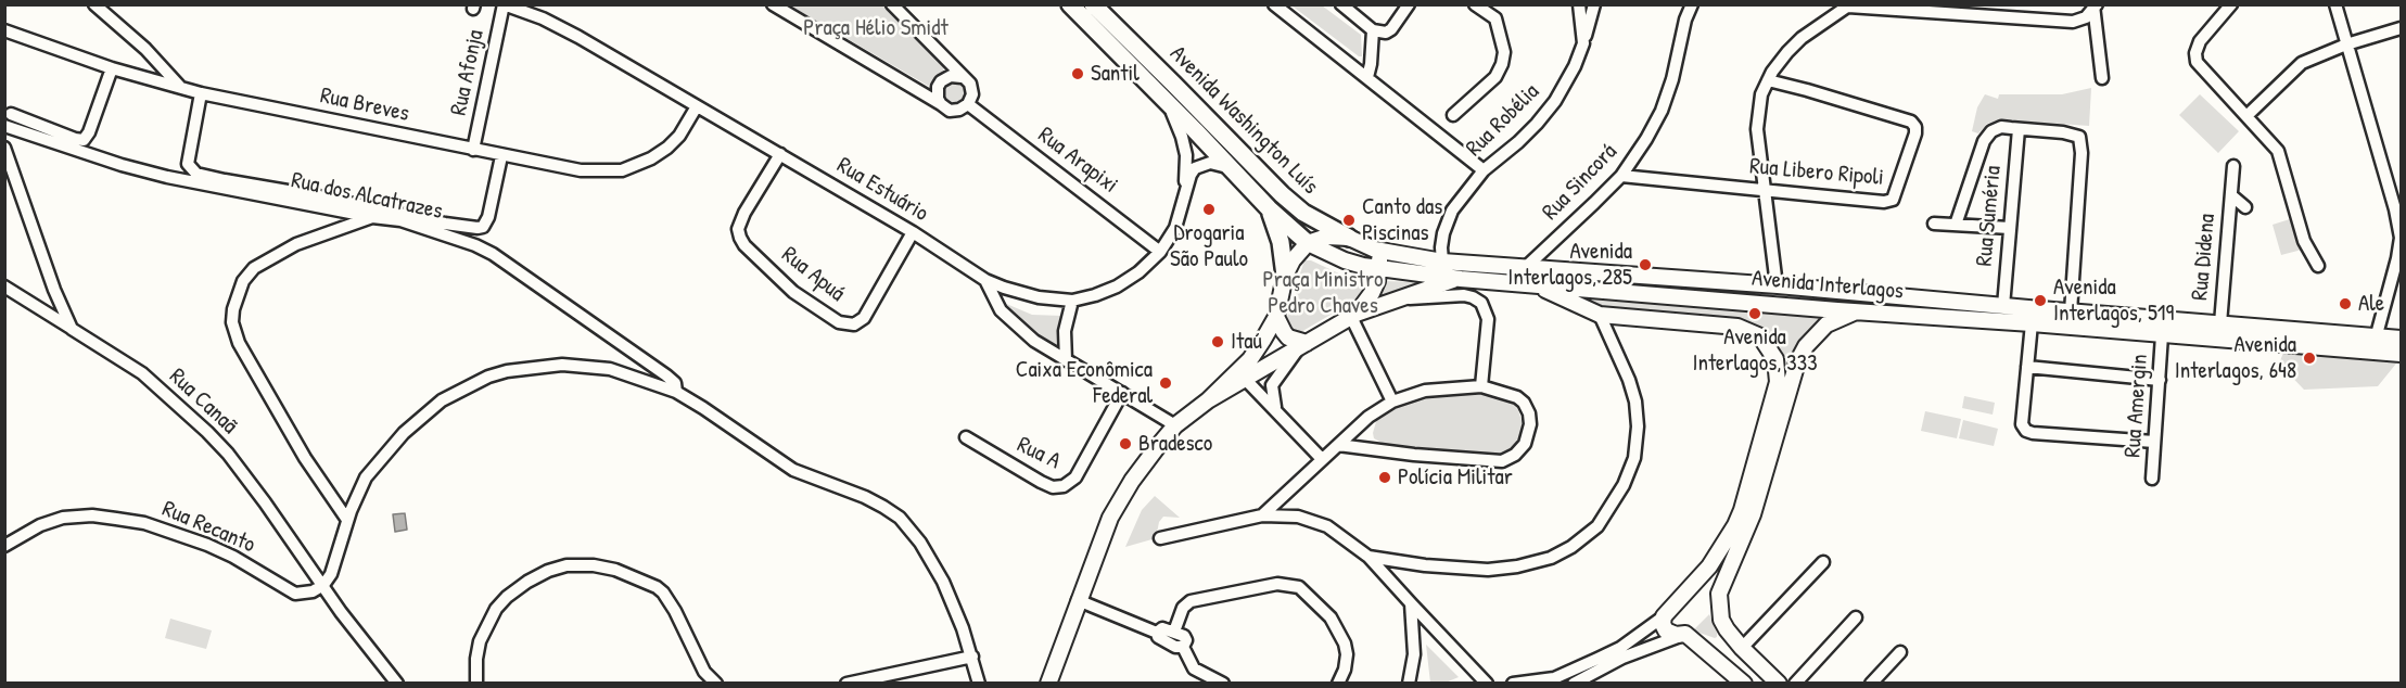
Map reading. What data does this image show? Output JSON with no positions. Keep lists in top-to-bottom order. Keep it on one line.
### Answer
{"streets":{"highway":["Avenida Washington Luís","Avenida Interlagos"],"street":["Rua Afonja","Rua Breves","Rua Robélia","Rua Arapixi","Rua Libero Ripoli","Rua Sincorá","Rua Estuário","Rua dos Alcatrazes","Rua Suméria","Rua Didena","Rua Apuá","Rua Canaã","Rua Amergin","Rua A","Rua Recanto"]},"crossings":[["Rua Afonja","Rua Breves"],["Rua Afonja","Rua Estuário"],["Rua Breves","Rua Estuário"],["Avenida Washington Luís","Avenida Interlagos"],["Rua Robélia","Avenida Interlagos"],["Rua Libero Ripoli","Rua Sincorá"],["Rua Sincorá","Avenida Interlagos"],["Rua Estuário","Rua Apuá"],["Rua Suméria","Avenida Interlagos"],["Rua Didena","Avenida Interlagos"],["Avenida Interlagos","Rua Amergin"],["Rua Canaã","Rua Recanto"]],"parks":["Praça Hélio Smidt","Praça Ministro Pedro Chaves"],"places":["Santil","Drogaria São Paulo","Canto das Piscinas","Avenida Interlagos, 285","Avenida Interlagos, 519","Ale","Avenida Interlagos, 333","Itaú","Avenida Interlagos, 648","Caixa Econômica Federal","Bradesco","Polícia Militar"]}
